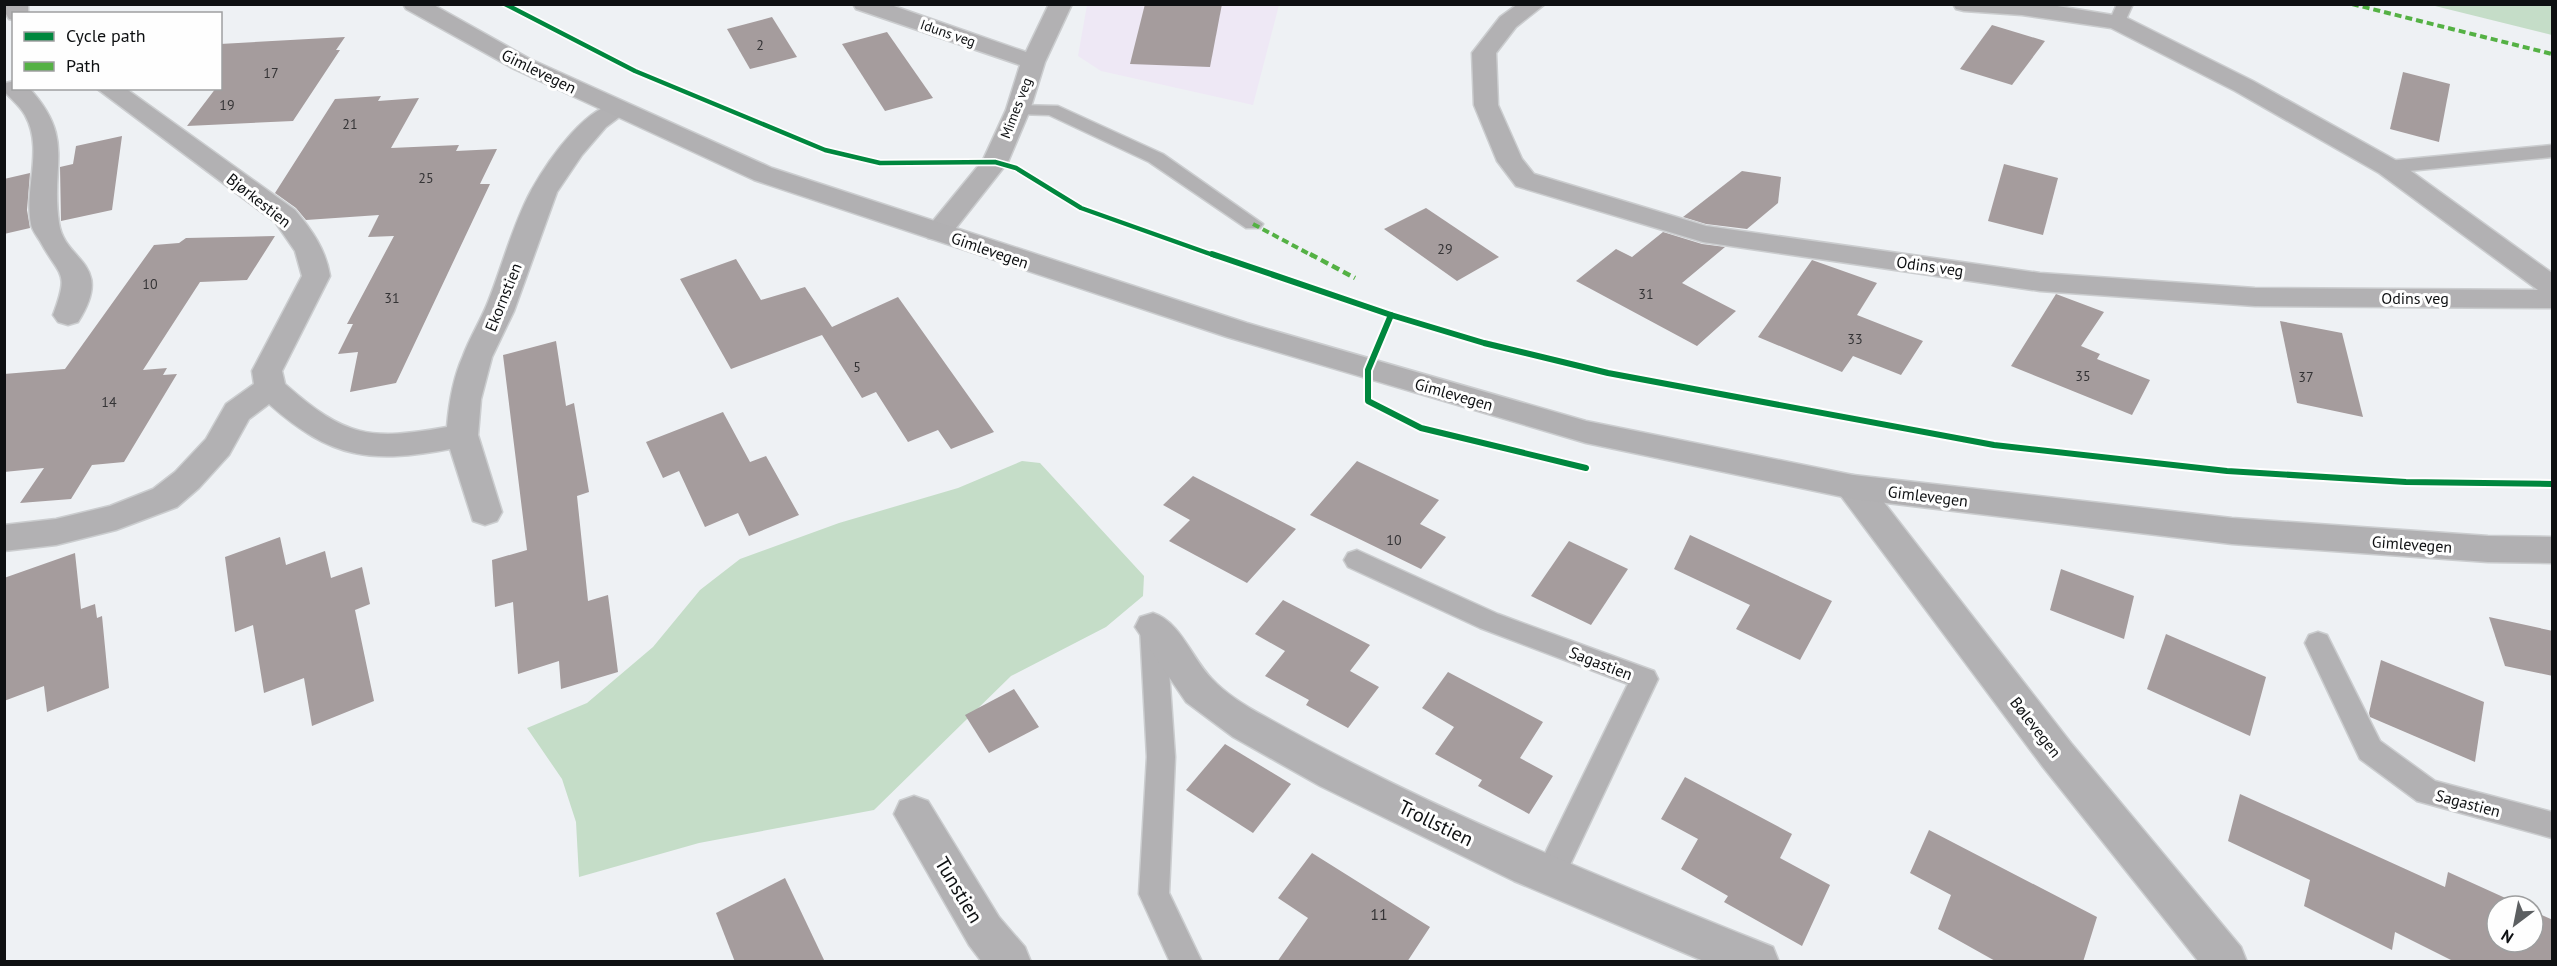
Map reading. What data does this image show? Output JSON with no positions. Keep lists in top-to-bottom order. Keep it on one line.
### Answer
{"streets":{"street":["Iduns veg","Gimlevegen","Mimes veg","Bjørkestien","Odins veg","Ekornstien","Bølevegen","Trollstien","Tunstien"],"lane":["Sagastien"]},"crossings":[["Iduns veg","Mimes veg"],["Gimlevegen","Mimes veg"],["Gimlevegen","Ekornstien"],["Gimlevegen","Bølevegen"],["Sagastien","Trollstien"]],"house_numbers":["2","17","19","21","25","29","10","31","31","33","5","35","37","14","10","11"],"legend":["Cycle path","Path"],"north":"bottom left"}
